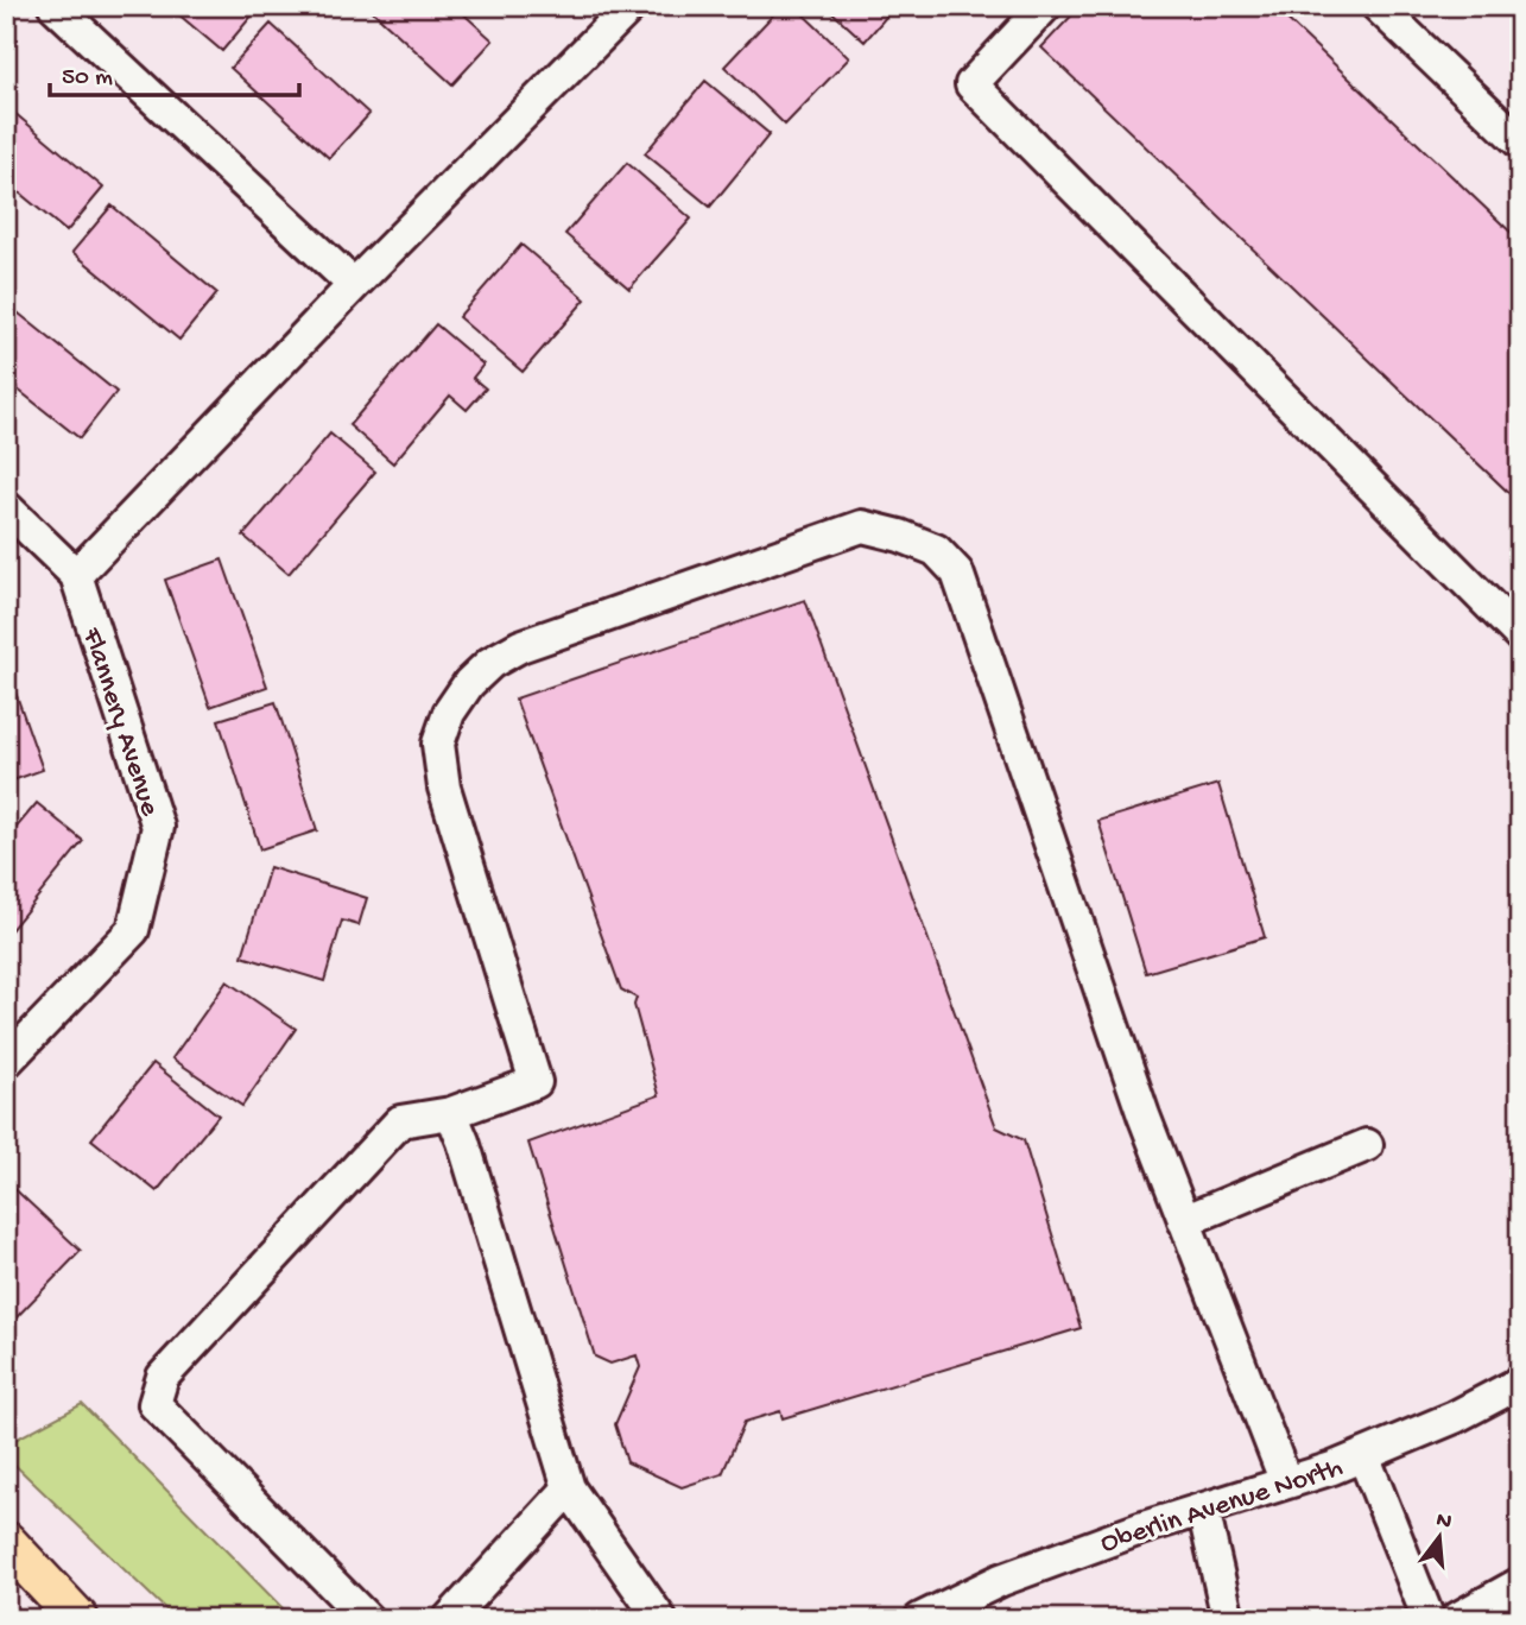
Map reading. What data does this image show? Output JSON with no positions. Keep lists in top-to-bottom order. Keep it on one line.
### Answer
{"streets":{"street":["Flannery Avenue","Oberlin Avenue North"]},"scale_bar":"50 m","north":"top"}
